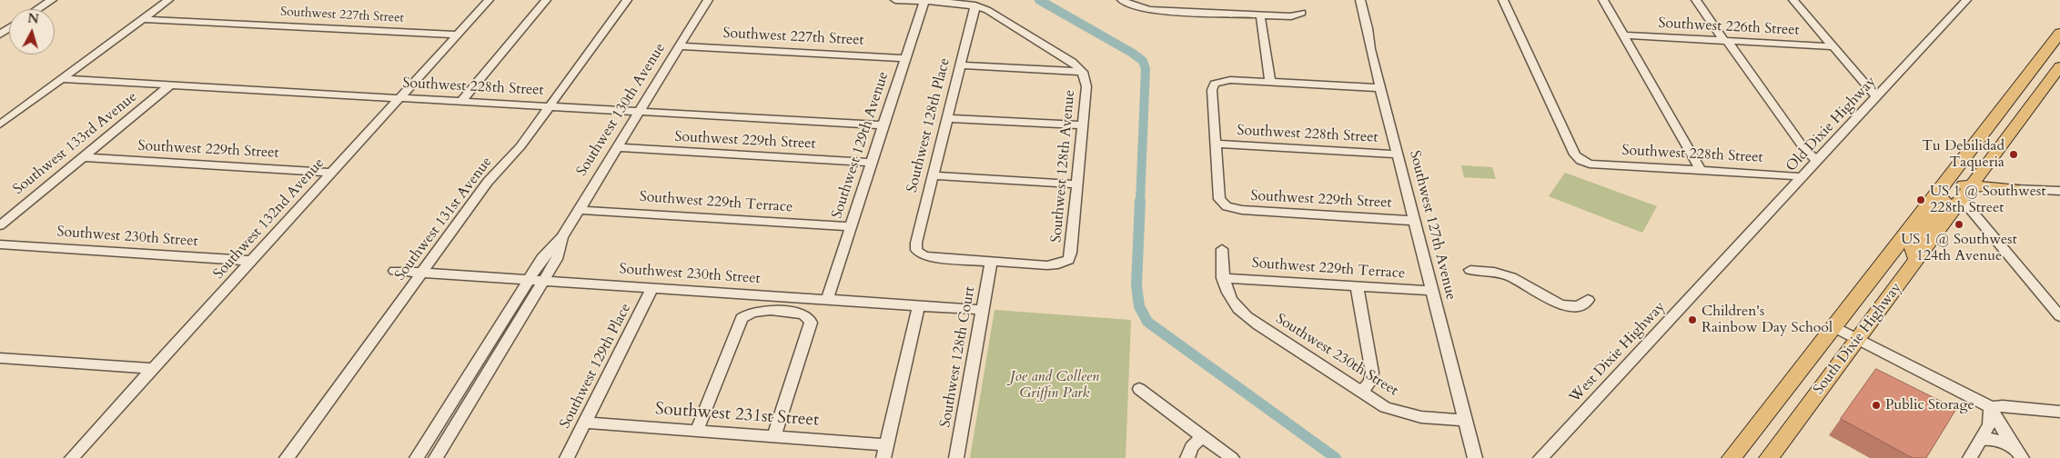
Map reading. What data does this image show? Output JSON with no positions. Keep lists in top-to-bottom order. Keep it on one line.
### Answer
{"streets":{"highway":["South Dixie Highway"],"street":["Southwest 227th Street","Southwest 226th Street","Southwest 228th Street","Southwest 130th Avenue","Old Dixie Highway","Southwest 128th Place","Southwest 229th Street","Southwest 133rd Avenue","Southwest 129th Avenue","Southwest 128th Avenue","Southwest 229th Terrace","Southwest 132nd Avenue","Southwest 131st Avenue","Southwest 127th Avenue","Southwest 230th Street","West Dixie Highway","Southwest 128th Court","Southwest 129th Place","Southwest 231st Street"]},"crossings":[["Southwest 227th Street","Southwest 130th Avenue"],["Southwest 227th Street","Southwest 129th Avenue"],["Southwest 227th Street","Southwest 132nd Avenue"],["Southwest 228th Street","Southwest 130th Avenue"],["Southwest 228th Street","Old Dixie Highway"],["Southwest 228th Street","Southwest 229th Street"],["Southwest 228th Street","Southwest 133rd Avenue"],["Southwest 228th Street","Southwest 129th Avenue"],["Southwest 228th Street","Southwest 132nd Avenue"],["Southwest 228th Street","Southwest 131st Avenue"],["Southwest 228th Street","Southwest 127th Avenue"],["Southwest 130th Avenue","Southwest 229th Street"],["Southwest 130th Avenue","Southwest 229th Terrace"],["Southwest 130th Avenue","Southwest 230th Street"],["Old Dixie Highway","West Dixie Highway"],["Southwest 128th Place","Southwest 128th Avenue"],["Southwest 128th Place","Southwest 128th Court"],["Southwest 229th Street","Southwest 133rd Avenue"],["Southwest 229th Street","Southwest 129th Avenue"],["Southwest 229th Street","Southwest 132nd Avenue"],["Southwest 229th Street","Southwest 127th Avenue"],["Southwest 129th Avenue","Southwest 229th Terrace"],["Southwest 129th Avenue","Southwest 230th Street"],["Southwest 128th Avenue","Southwest 128th Court"],["Southwest 229th Terrace","Southwest 127th Avenue"],["Southwest 229th Terrace","Southwest 230th Street"],["Southwest 132nd Avenue","Southwest 230th Street"],["Southwest 131st Avenue","Southwest 230th Street"],["Southwest 127th Avenue","Southwest 230th Street"],["Southwest 230th Street","Southwest 128th Court"],["Southwest 230th Street","Southwest 129th Place"],["Southwest 129th Place","Southwest 231st Street"]],"parks":["Joe and Colleen Griffin Park"],"places":["Tu Debilidad Taqueria","US 1 @ Southwest 228th Street","US 1 @ Southwest 124th Avenue","Children's Rainbow Day School","Public Storage"],"north":"top"}
